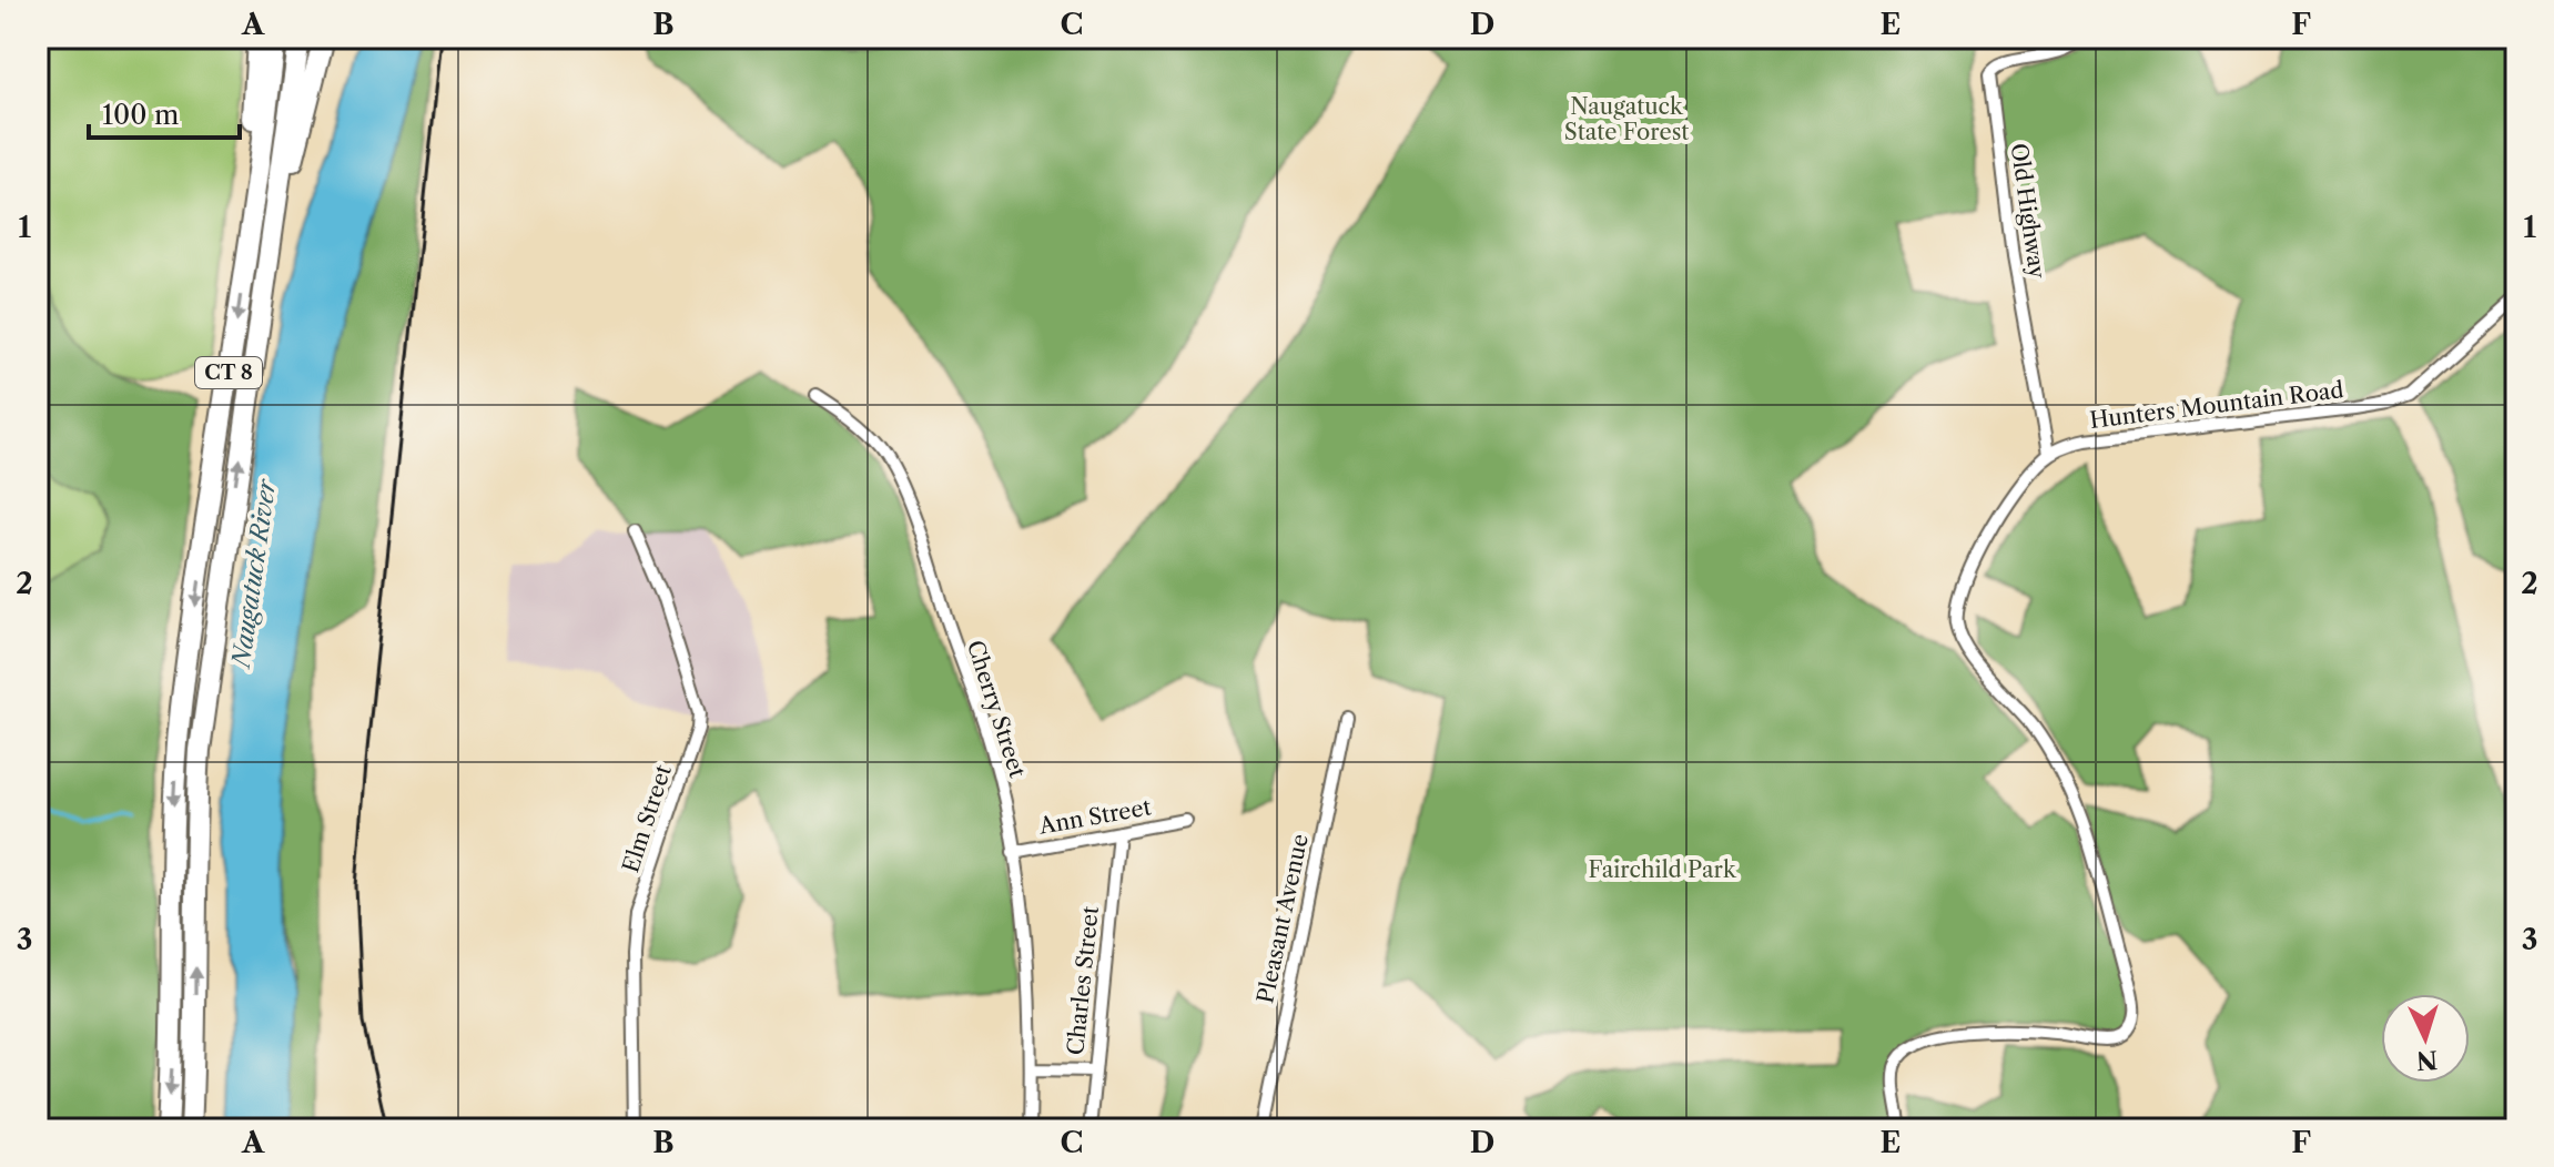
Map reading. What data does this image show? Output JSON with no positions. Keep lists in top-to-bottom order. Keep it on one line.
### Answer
{"streets":{"highway":["CT 8"],"street":["Old Highway","Hunters Mountain Road","Cherry Street","Ann Street","Elm Street","Pleasant Avenue","Charles Street"]},"crossings":[["Old Highway","Hunters Mountain Road"],["Cherry Street","Ann Street"],["Cherry Street","Charles Street"],["Ann Street","Charles Street"]],"water":["Naugatuck River"],"parks":["Naugatuck State Forest","Fairchild Park"],"scale_bar":"100 m","north":"bottom","grid":{"columns":["A","B","C","D","E","F"],"rows":["1","2","3"]}}
